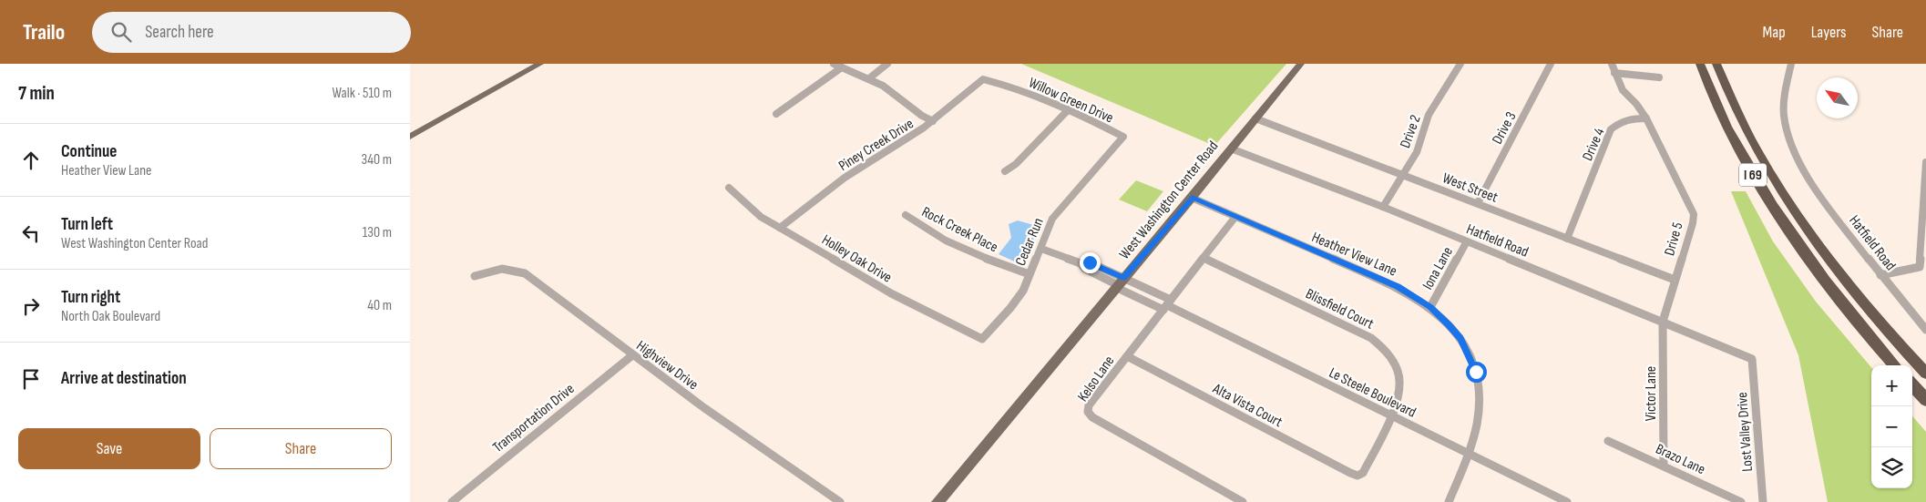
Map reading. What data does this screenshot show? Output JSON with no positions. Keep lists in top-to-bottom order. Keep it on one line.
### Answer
{"streets":{"highway":["I 69"],"main road":["West Washington Center Road"],"street":["Willow Green Drive","Drive 3","Drive 2","Piney Creek Drive","Drive 4","West Street","Rock Creek Place","Drive 5","Hatfield Road","Cedar Run","Heather View Lane","Holley Oak Drive","Iona Lane","Blissfield Court","Highview Drive","Kelso Lane","Le Steele Boulevard","Victor Lane","Alta Vista Court","Transportation Drive","Lost Valley Drive","Brazo Lane"]},"crossings":[["Willow Green Drive","Piney Creek Drive"],["Willow Green Drive","Cedar Run"],["Drive 3","West Street"],["Drive 2","West Street"],["Drive 2","Hatfield Road"],["Piney Creek Drive","Holley Oak Drive"],["Drive 4","West Street"],["Drive 4","Drive 5"],["West Street","West Washington Center Road"],["West Street","Drive 5"],["West Washington Center Road","Hatfield Road"],["West Washington Center Road","Heather View Lane"],["West Washington Center Road","Le Steele Boulevard"],["Rock Creek Place","Cedar Run"],["Drive 5","Hatfield Road"],["Drive 5","Victor Lane"],["Hatfield Road","Iona Lane"],["Hatfield Road","Victor Lane"],["Hatfield Road","Lost Valley Drive"],["Cedar Run","Holley Oak Drive"],["Heather View Lane","Iona Lane"],["Heather View Lane","Kelso Lane"],["Heather View Lane","Le Steele Boulevard"],["Blissfield Court","Kelso Lane"],["Blissfield Court","Le Steele Boulevard"],["Blissfield Court","Alta Vista Court"],["Highview Drive","Transportation Drive"],["Kelso Lane","Le Steele Boulevard"],["Kelso Lane","Alta Vista Court"],["Victor Lane","Brazo Lane"]],"north":"top left","page":{"header":"Trailo","search":"Search here","nav":["Map","Layers","Share"],"heading":["7 min","Walk · 510 m"],"list":[["Continue","Heather View Lane","340 m"],["Turn left","West Washington Center Road","130 m"],["Turn right","North Oak Boulevard","40 m"],"Arrive at destination"],"map_buttons":["+","−"],"buttons":["Save","Share"]}}
